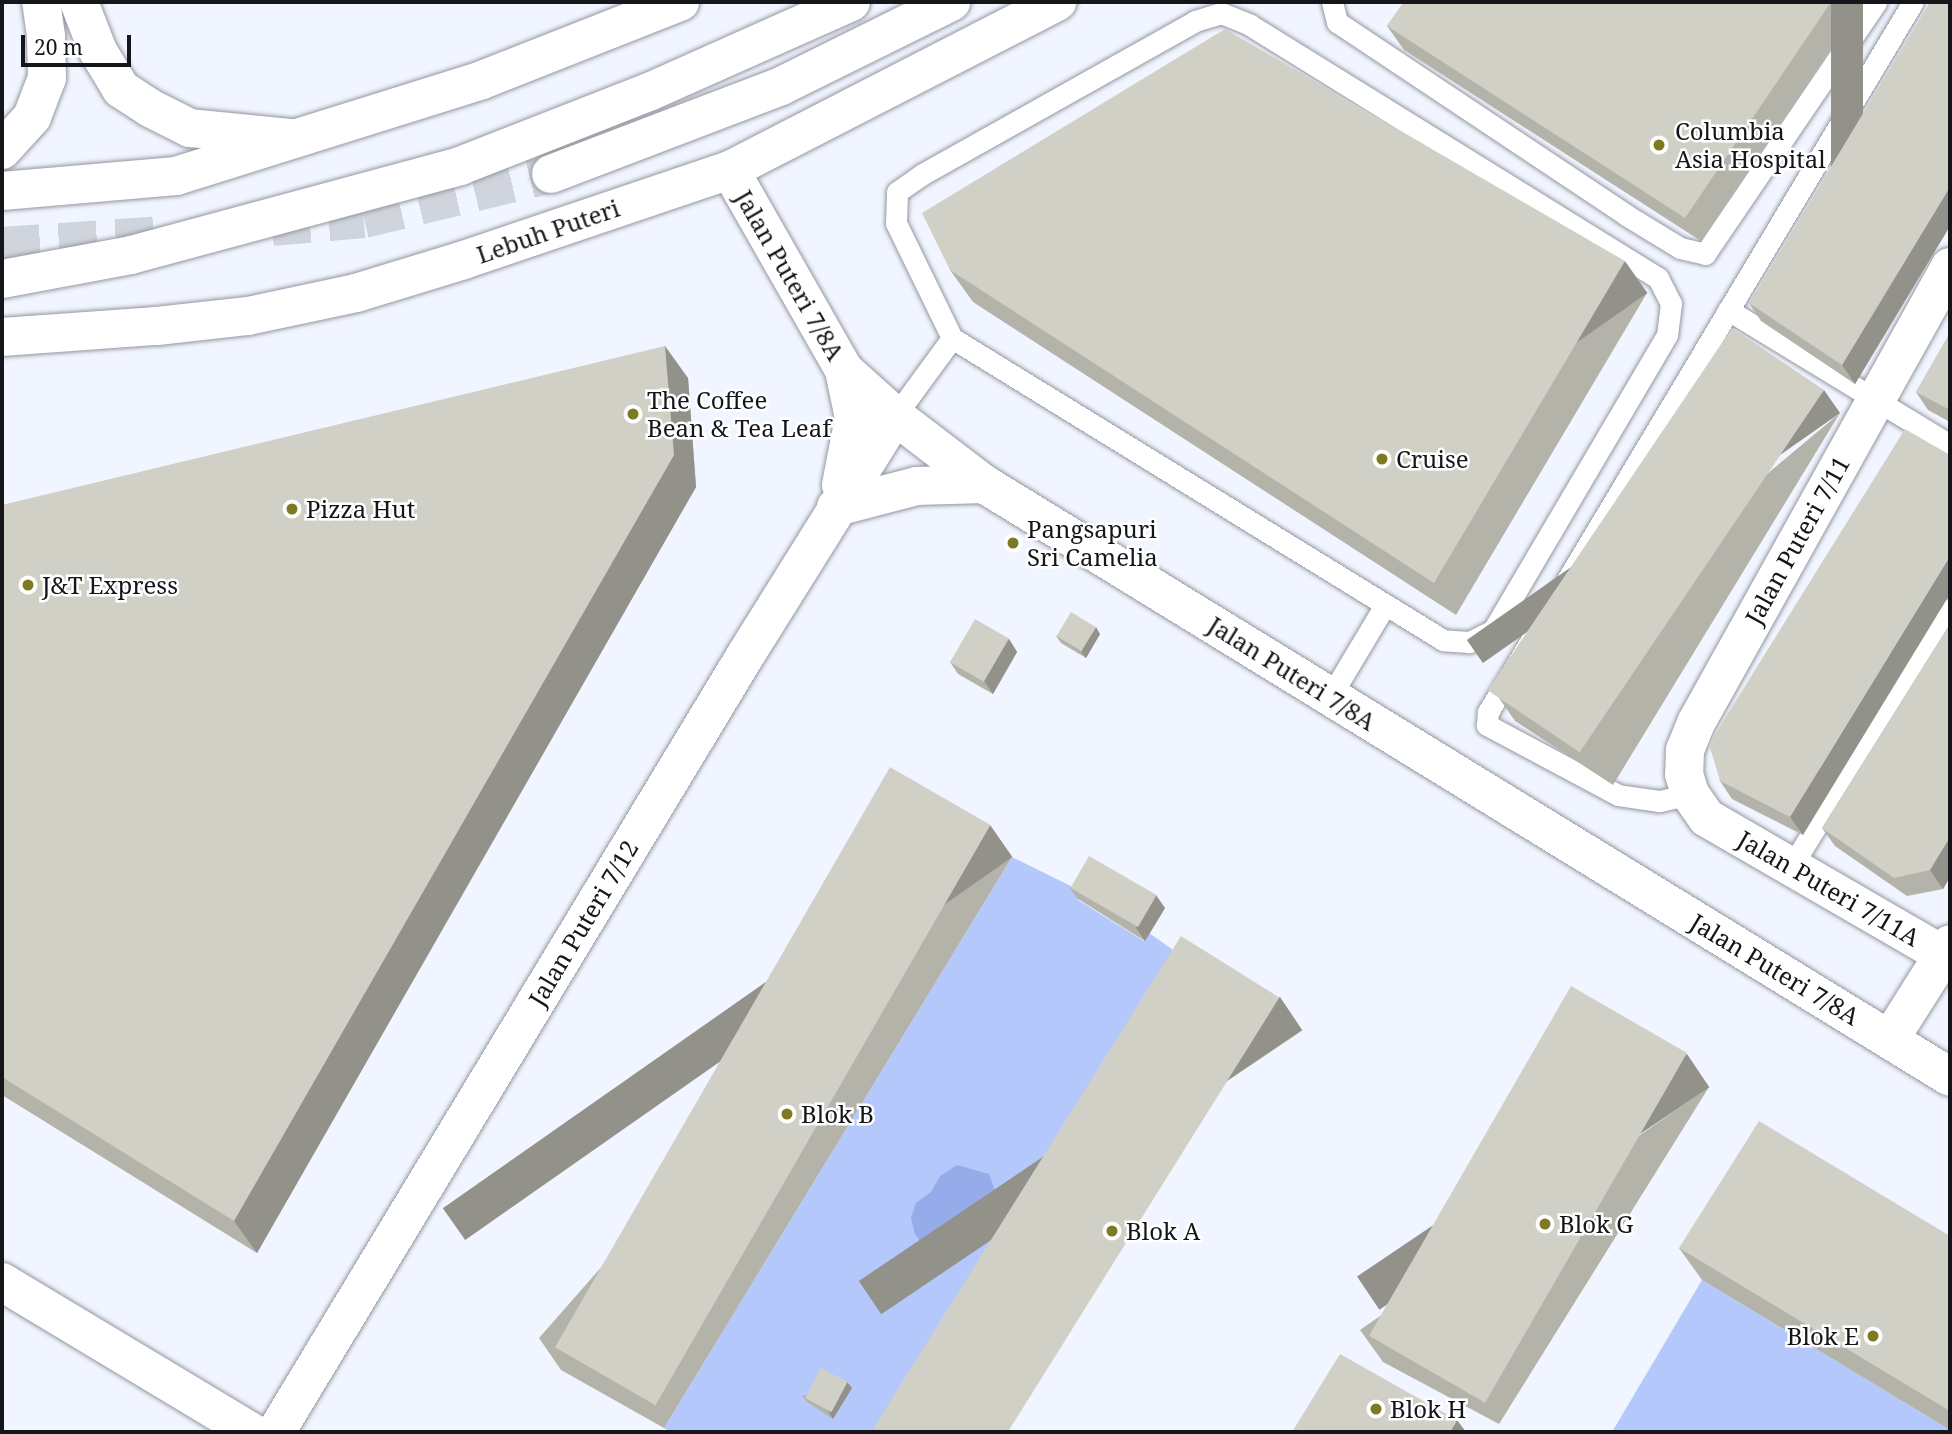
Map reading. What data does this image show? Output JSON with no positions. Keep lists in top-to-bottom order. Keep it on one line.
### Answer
{"streets":{"street":["Lebuh Puteri","Jalan Puteri 7/8A","Jalan Puteri 7/11","Jalan Puteri 7/11A","Jalan Puteri 7/12"]},"crossings":[["Lebuh Puteri","Jalan Puteri 7/8A"],["Jalan Puteri 7/8A","Jalan Puteri 7/12"],["Jalan Puteri 7/11","Jalan Puteri 7/11A"]],"places":["Columbia Asia Hospital","The Coffee Bean & Tea Leaf","Cruise","Pizza Hut","Pangsapuri Sri Camelia","J&T Express","Blok B","Blok G","Blok A","Blok E","Blok H"],"scale_bar":"20 m"}
